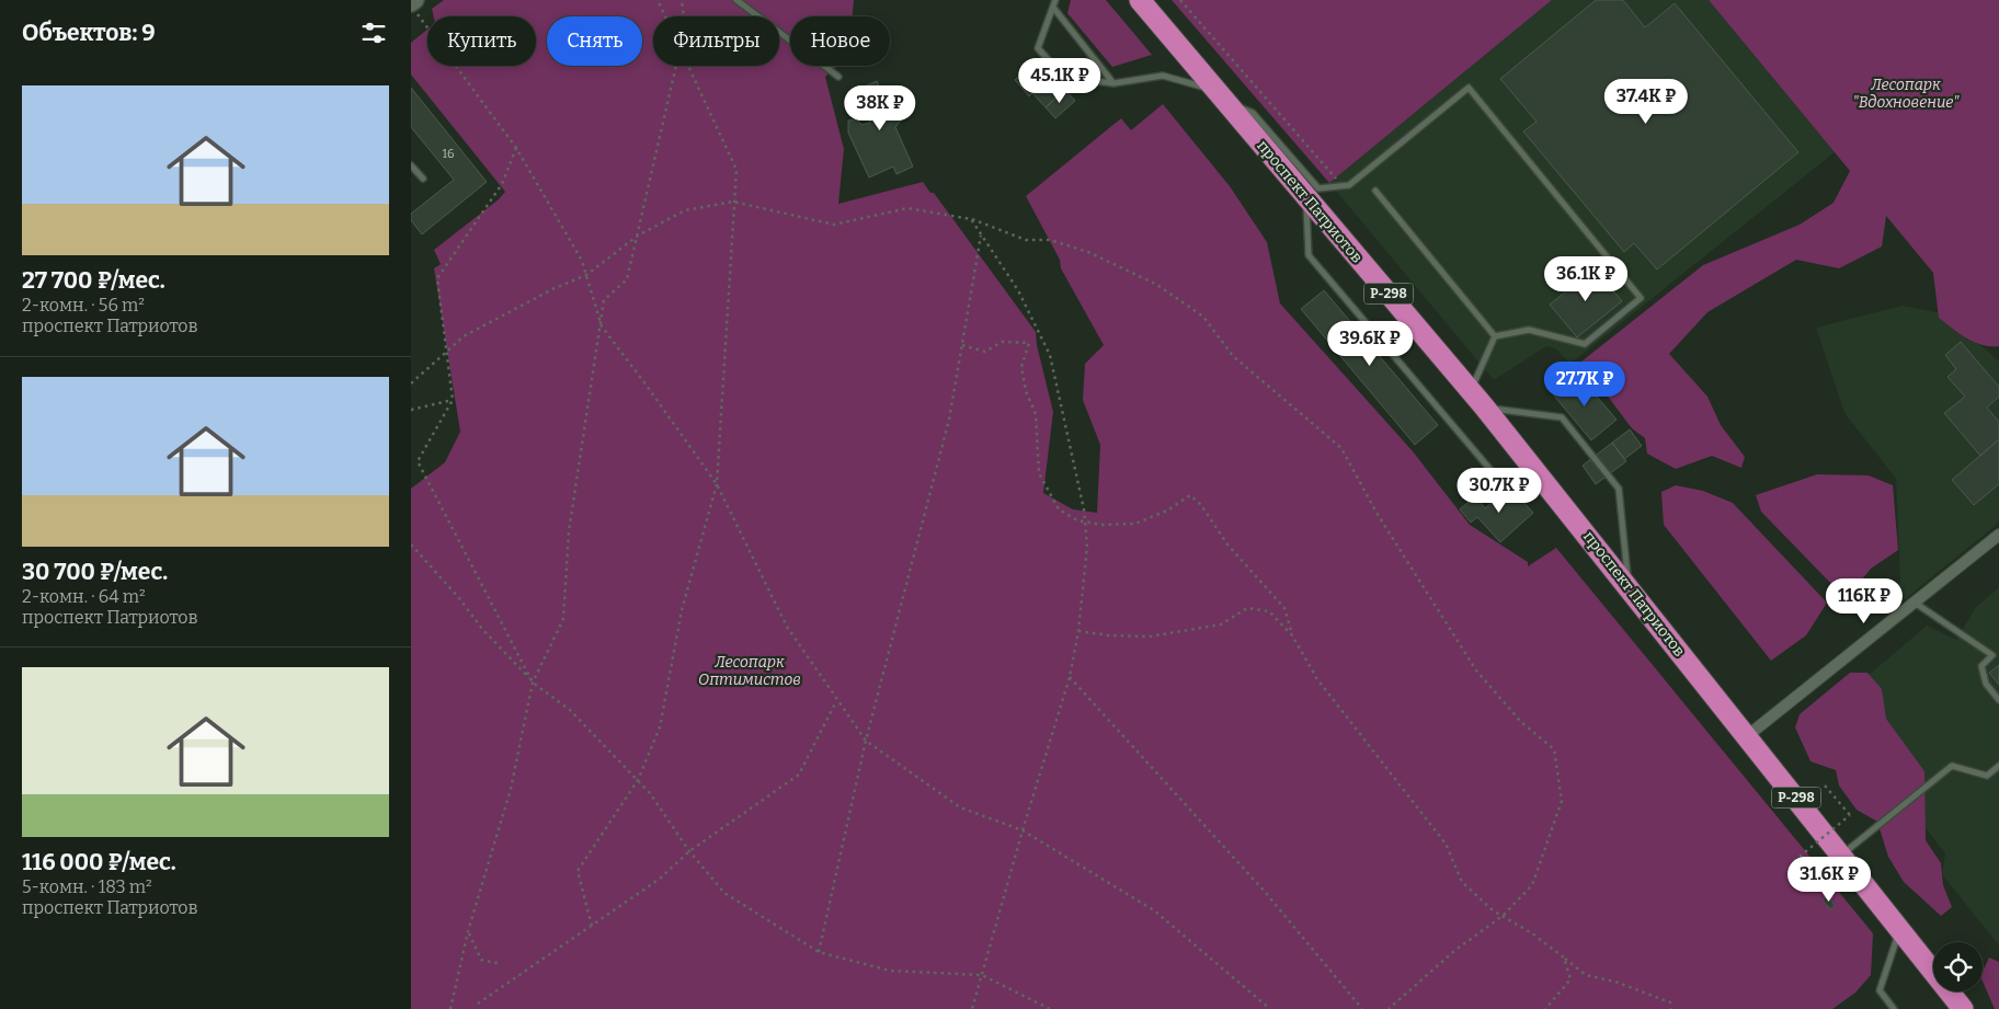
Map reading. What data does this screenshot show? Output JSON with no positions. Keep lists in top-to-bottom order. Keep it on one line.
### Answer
{"streets":{"highway":["проспект Патриотов","Р-298"]},"parks":["Лесопарк \"Вдохновение\"","Лесопарк Оптимистов"],"house_numbers":["16"],"page":{"heading":"Объектов: 9","chip":["Купить","Снять","Фильтры","Новое"],"price":["45.1K ₽","37.4K ₽","38K ₽","36.1K ₽","39.6K ₽","27.7K ₽","30.7K ₽","116K ₽","31.6K ₽"],"list":[{"name":"27 700 ₽/мес.","note":"2-комн. · 56 m² · проспект Патриотов"},{"name":"30 700 ₽/мес.","note":"2-комн. · 64 m² · проспект Патриотов"},{"name":"116 000 ₽/мес.","note":"5-комн. · 183 m² · проспект Патриотов"}]}}
